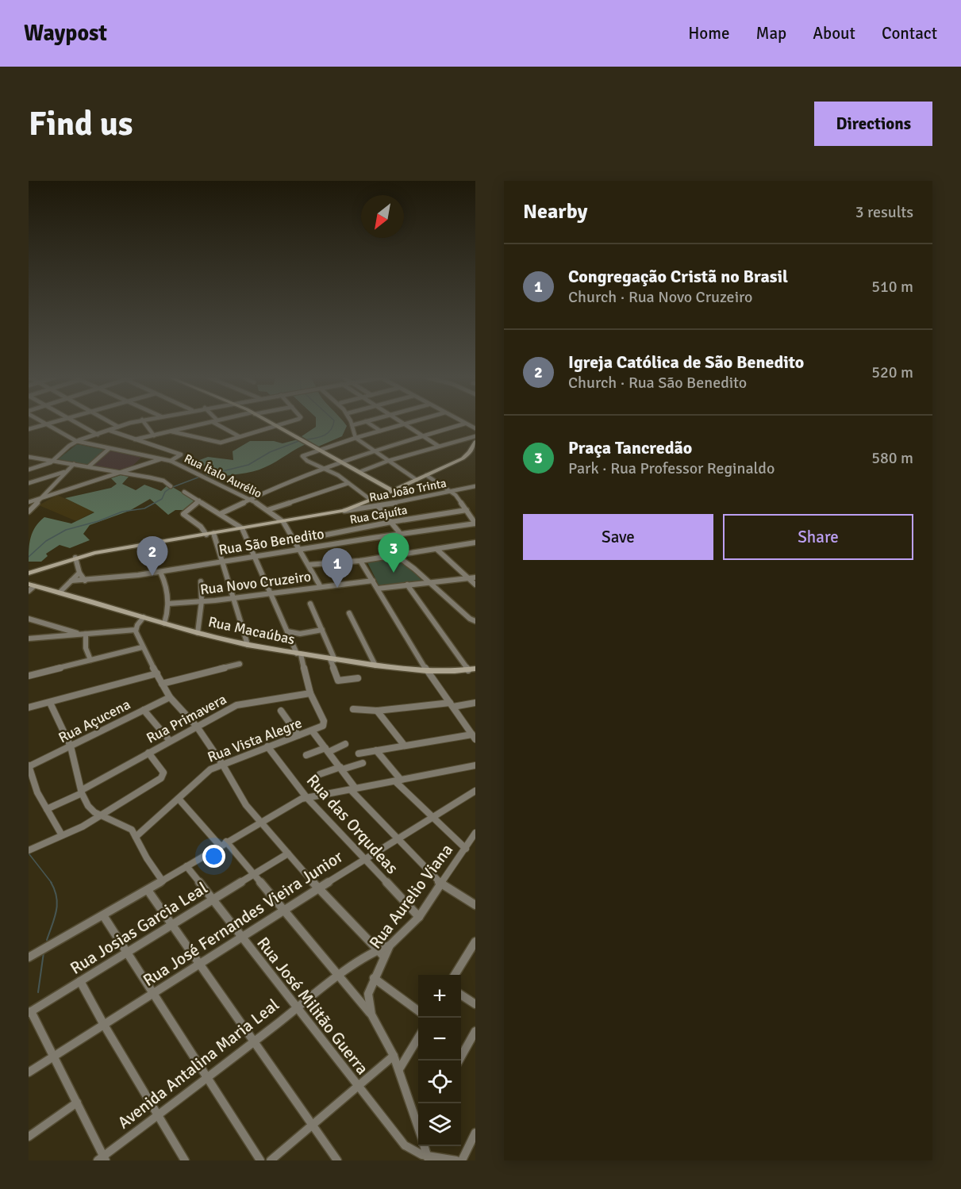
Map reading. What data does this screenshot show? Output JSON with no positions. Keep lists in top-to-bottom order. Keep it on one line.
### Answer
{"streets":{"street":["Rua Ítalo Aurélio","Rua João Trinta","Rua Cajuíta","Rua São Benedito","Rua Novo Cruzeiro","Rua Macaúbas","Rua Primavera","Rua Açucena","Rua Vista Alegre","Rua das Orqudeas","Rua Aurelio Viana","Rua José Fernandes Vieira Junior","Rua Josias Garcia Leal","Rua José Militão Guerra","Avenida Antalina Maria Leal"]},"crossings":[["Rua Ítalo Aurélio","Rua Cajuíta"],["Rua Ítalo Aurélio","Rua São Benedito"],["Rua Ítalo Aurélio","Rua Novo Cruzeiro"],["Rua Primavera","Rua Vista Alegre"],["Rua Vista Alegre","Rua das Orqudeas"],["Rua das Orqudeas","Rua Aurelio Viana"],["Rua das Orqudeas","Rua José Fernandes Vieira Junior"],["Rua Aurelio Viana","Avenida Antalina Maria Leal"],["Rua José Fernandes Vieira Junior","Rua José Militão Guerra"],["Rua Josias Garcia Leal","Rua José Militão Guerra"],["Rua José Militão Guerra","Avenida Antalina Maria Leal"]],"north":"bottom left","page":{"header":"Waypost","nav":["Home","Map","About","Contact"],"buttons":["Directions",["Save","Share"]],"title":"Find us","heading":["Nearby","3 results"],"list":[{"mark":"1","name":"Congregação Cristã no Brasil","note":"Church · Rua Novo Cruzeiro","value":"510 m"},{"mark":"2","name":"Igreja Católica de São Benedito","note":"Church · Rua São Benedito","value":"520 m"},{"mark":"3","name":"Praça Tancredão","note":"Park · Rua Professor Reginaldo","value":"580 m"}],"pins":["3","2","1"],"map_buttons":["+","−"]}}
